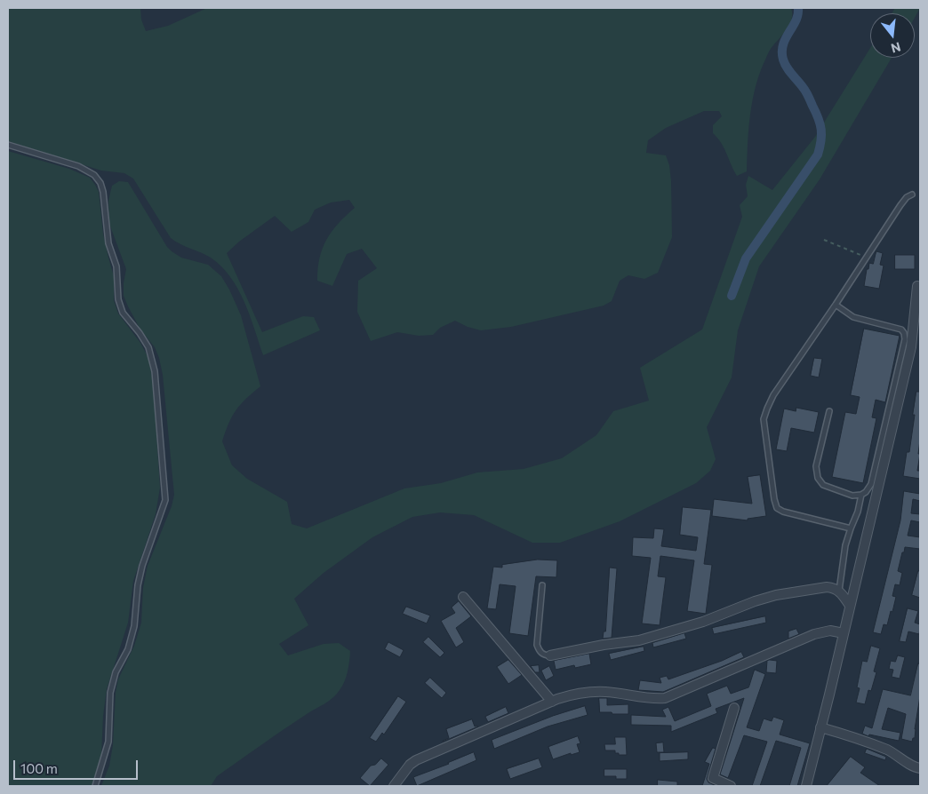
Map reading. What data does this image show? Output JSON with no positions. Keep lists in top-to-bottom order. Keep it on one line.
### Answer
{"scale_bar":"100 m","north":"bottom"}
